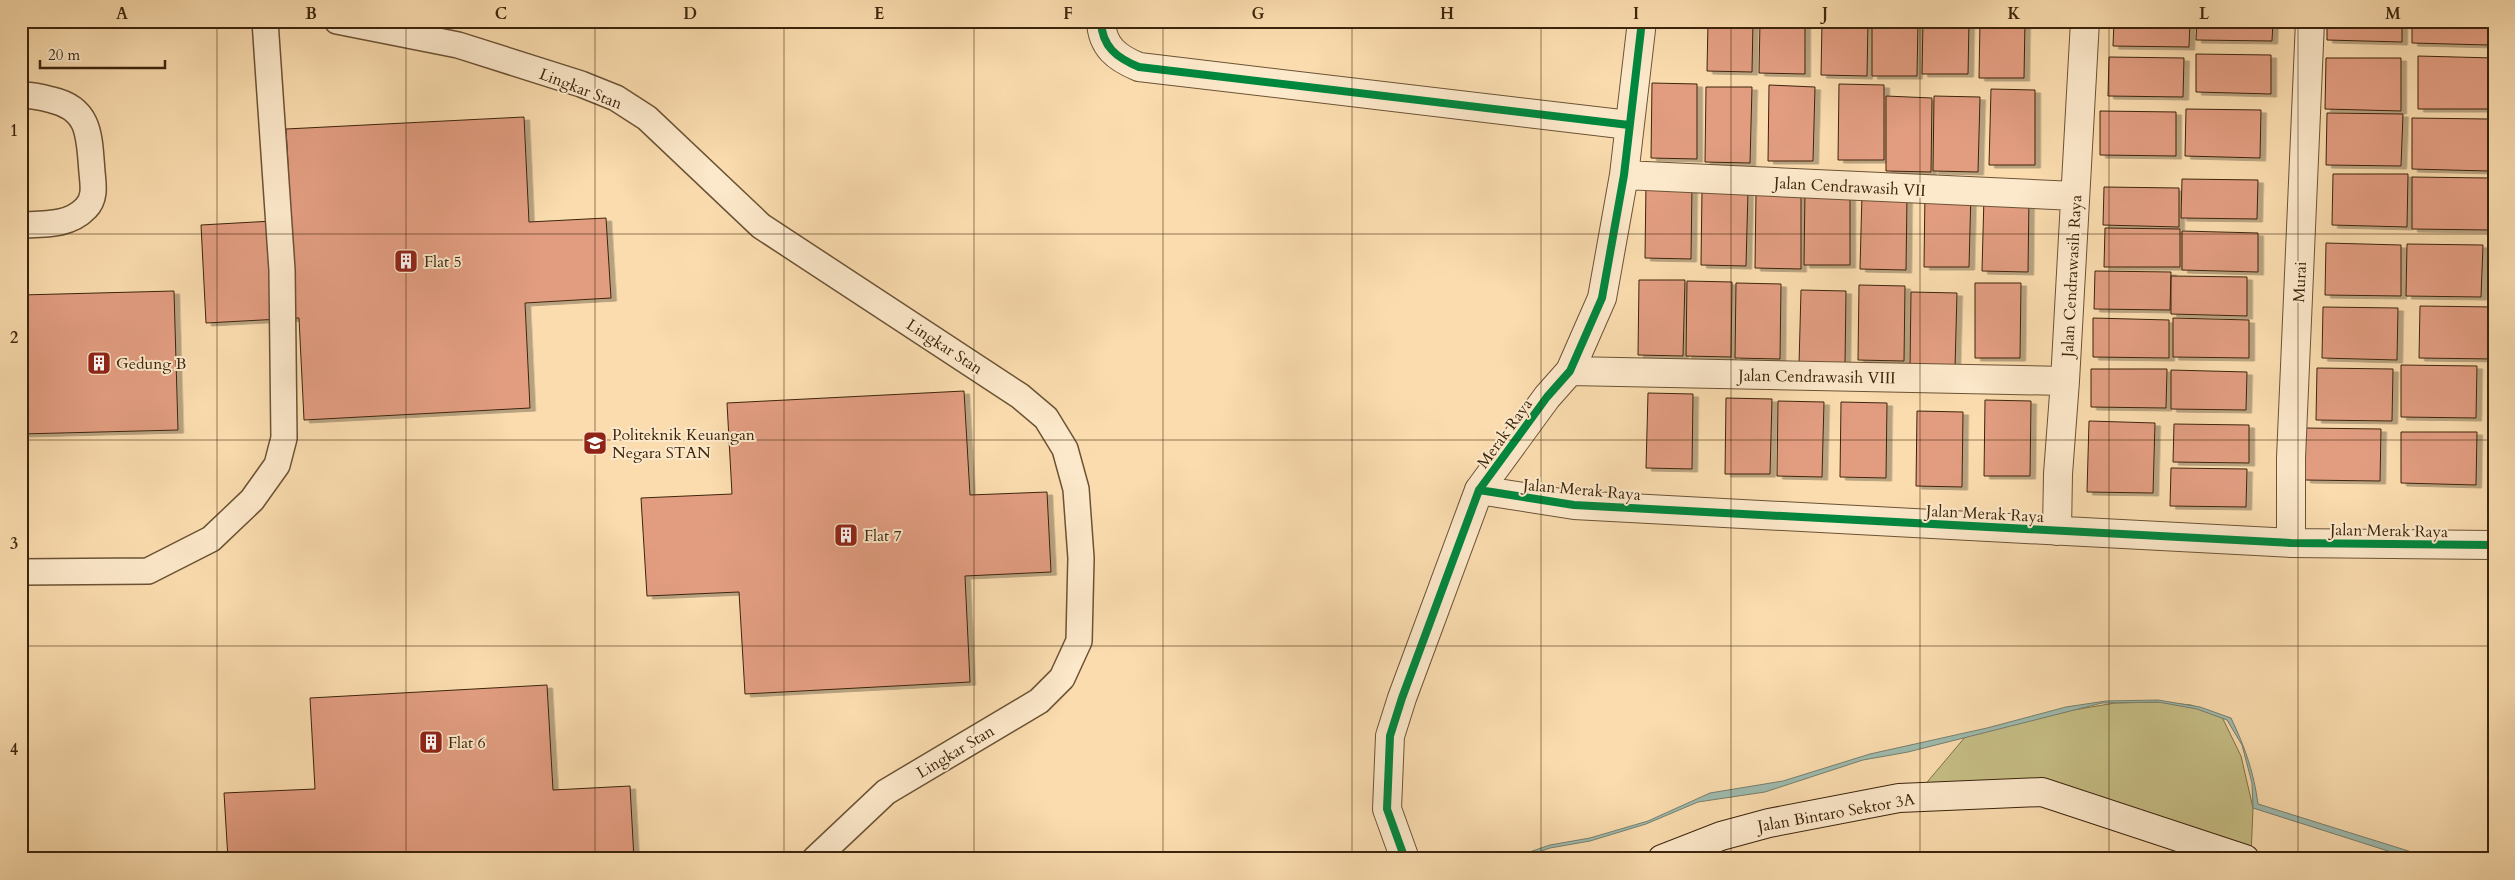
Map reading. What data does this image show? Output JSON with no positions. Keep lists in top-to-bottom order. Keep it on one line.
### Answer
{"streets":{"street":["Jalan Cendrawasih VII","Jalan Cendrawasih Raya","Murai","Jalan Cendrawasih VIII","Merak Raya","Jalan Merak Raya","Jalan Bintaro Sektor 3A"],"lane":["Lingkar Stan"]},"crossings":[["Jalan Cendrawasih VII","Jalan Cendrawasih Raya"],["Jalan Cendrawasih VII","Merak Raya"],["Jalan Cendrawasih Raya","Jalan Cendrawasih VIII"],["Jalan Cendrawasih Raya","Jalan Merak Raya"],["Murai","Jalan Merak Raya"],["Jalan Cendrawasih VIII","Merak Raya"],["Merak Raya","Jalan Merak Raya"]],"places":{"building":["Flat 5","Gedung B","Flat 7","Flat 6"],"school or university":["Politeknik Keuangan Negara STAN"]},"scale_bar":"20 m","grid":{"columns":["A","B","C","D","E","F","G","H","I","J","K","L","M"],"rows":["1","2","3","4"]}}
